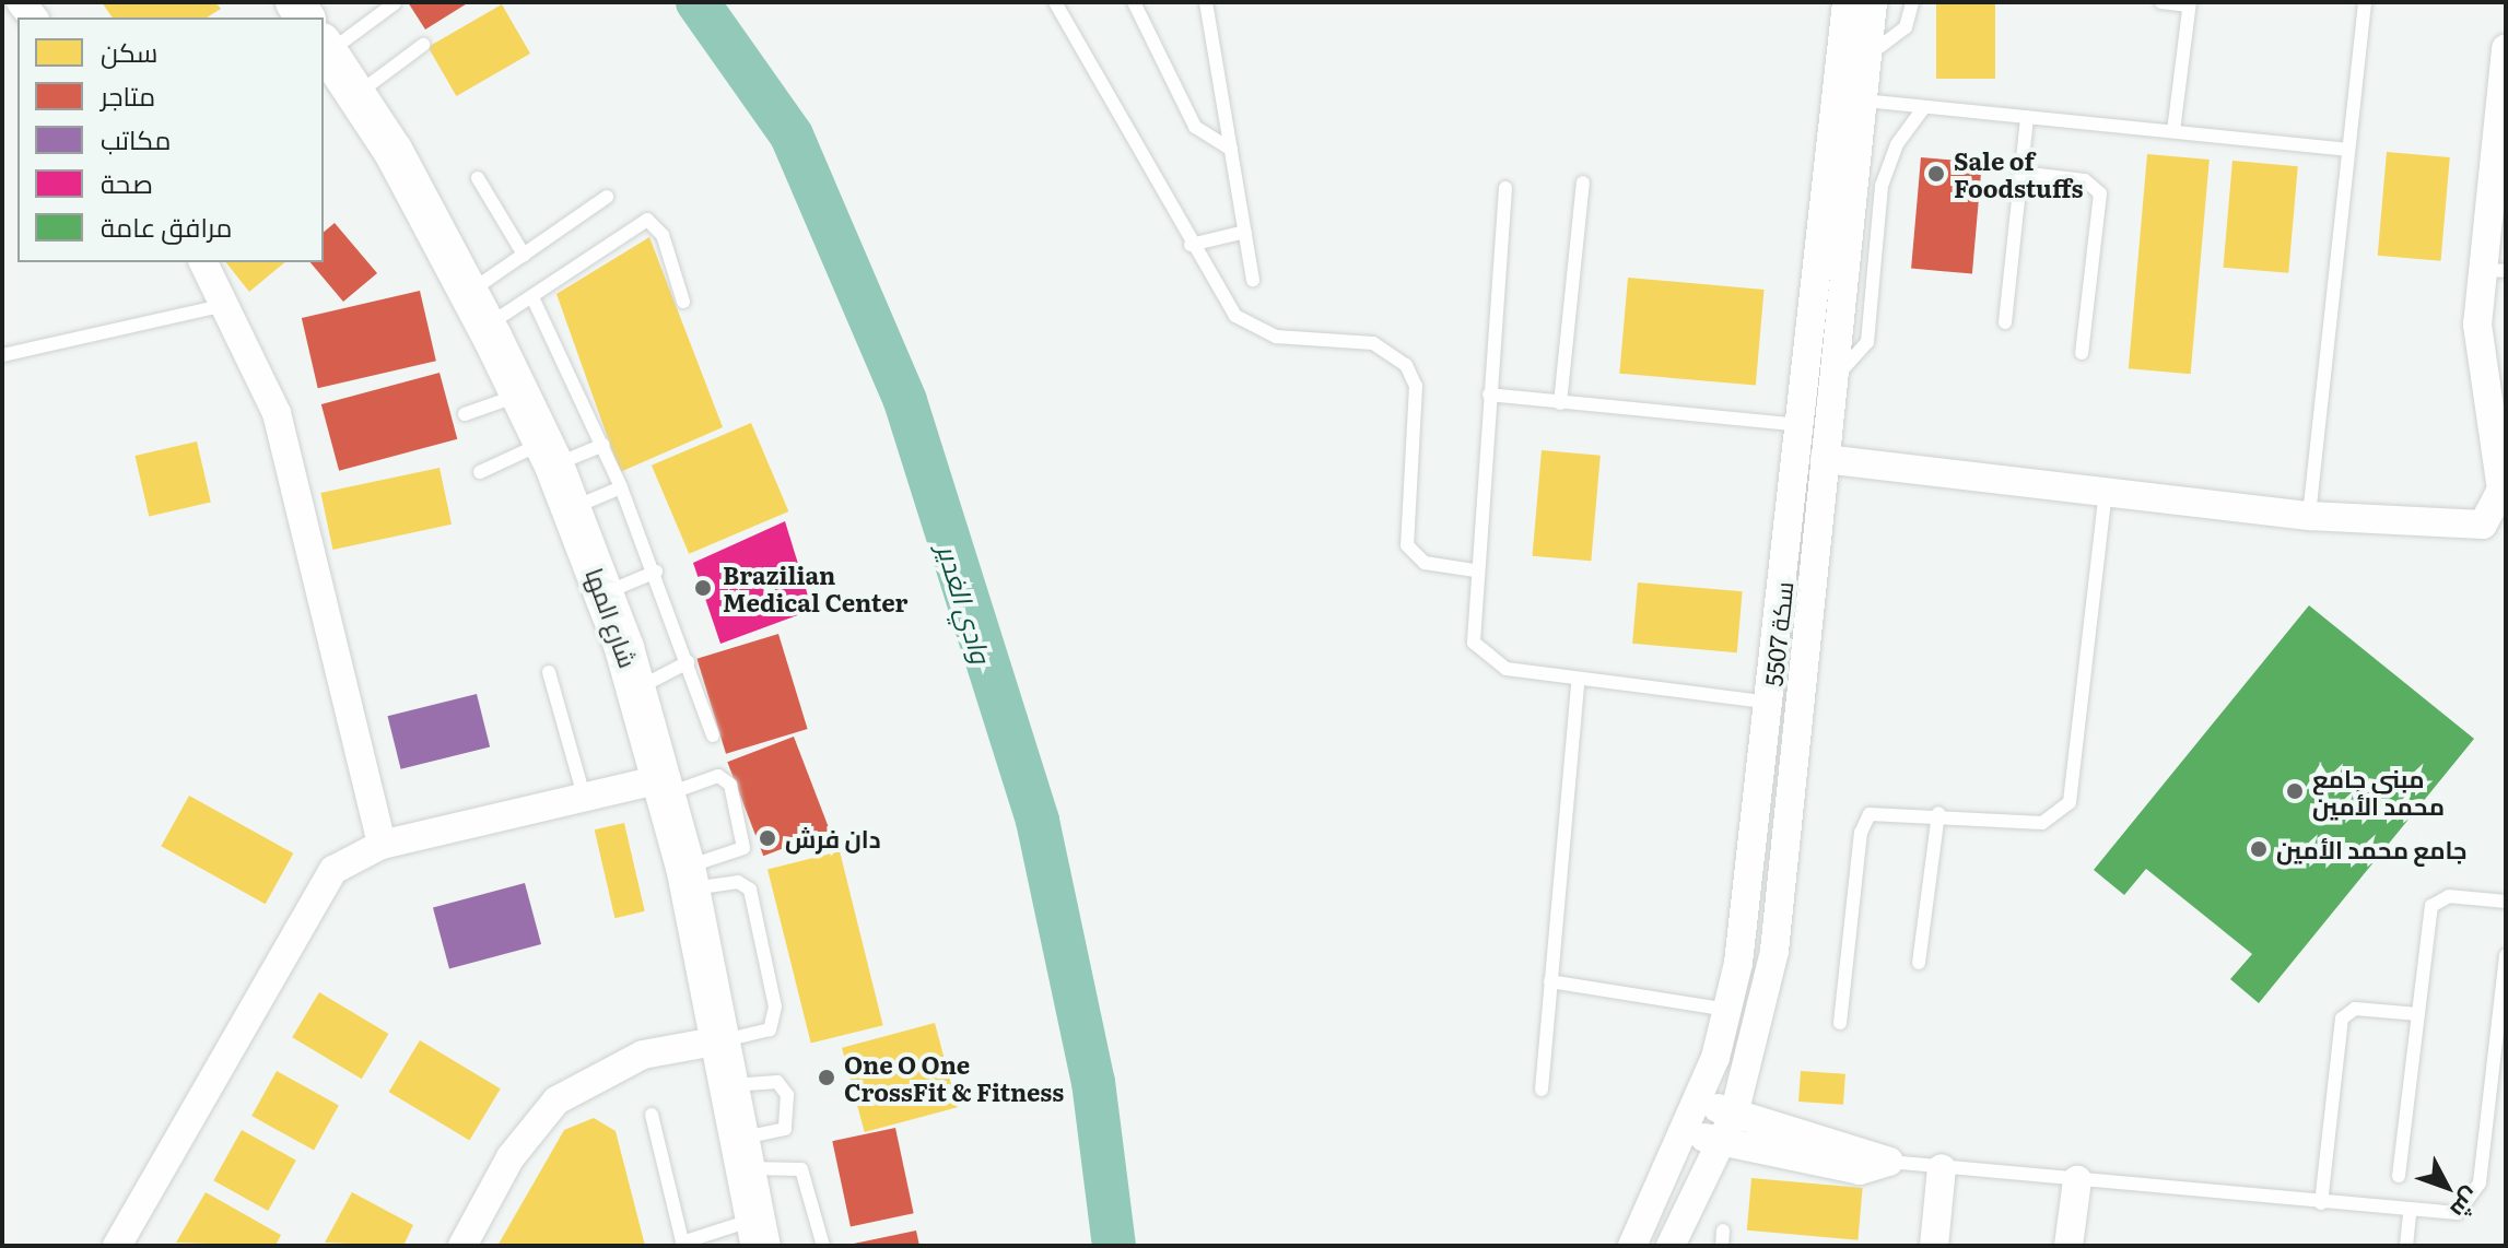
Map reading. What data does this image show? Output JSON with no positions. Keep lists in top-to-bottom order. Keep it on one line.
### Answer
{"streets":{"street":["شارع المها","سكة 5507"]},"water":["وادي الغدير"],"places":["Sale of Foodstuffs","Brazilian Medical Center","مبنى جامع محمد الأمين","دان فرش","جامع محمد الأمين","One O One CrossFit & Fitness"],"legend":["سكن","متاجر","مكاتب","صحة","مرافق عامة"],"north":"bottom right"}
